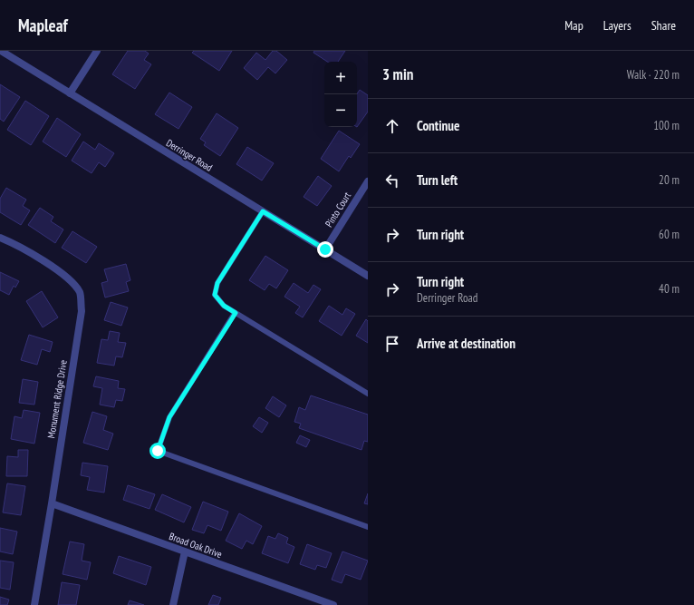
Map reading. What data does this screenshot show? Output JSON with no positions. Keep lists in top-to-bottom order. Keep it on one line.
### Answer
{"streets":{"street":["Derringer Road","Pinto Court","Monument Ridge Drive","Broad Oak Drive"]},"crossings":[["Derringer Road","Pinto Court"],["Monument Ridge Drive","Broad Oak Drive"]],"page":{"header":"Mapleaf","nav":["Map","Layers","Share"],"heading":["3 min","Walk · 220 m"],"map_buttons":["+","−"],"list":[["Continue","100 m"],["Turn left","20 m"],["Turn right","60 m"],["Turn right","Derringer Road","40 m"],"Arrive at destination"]}}
